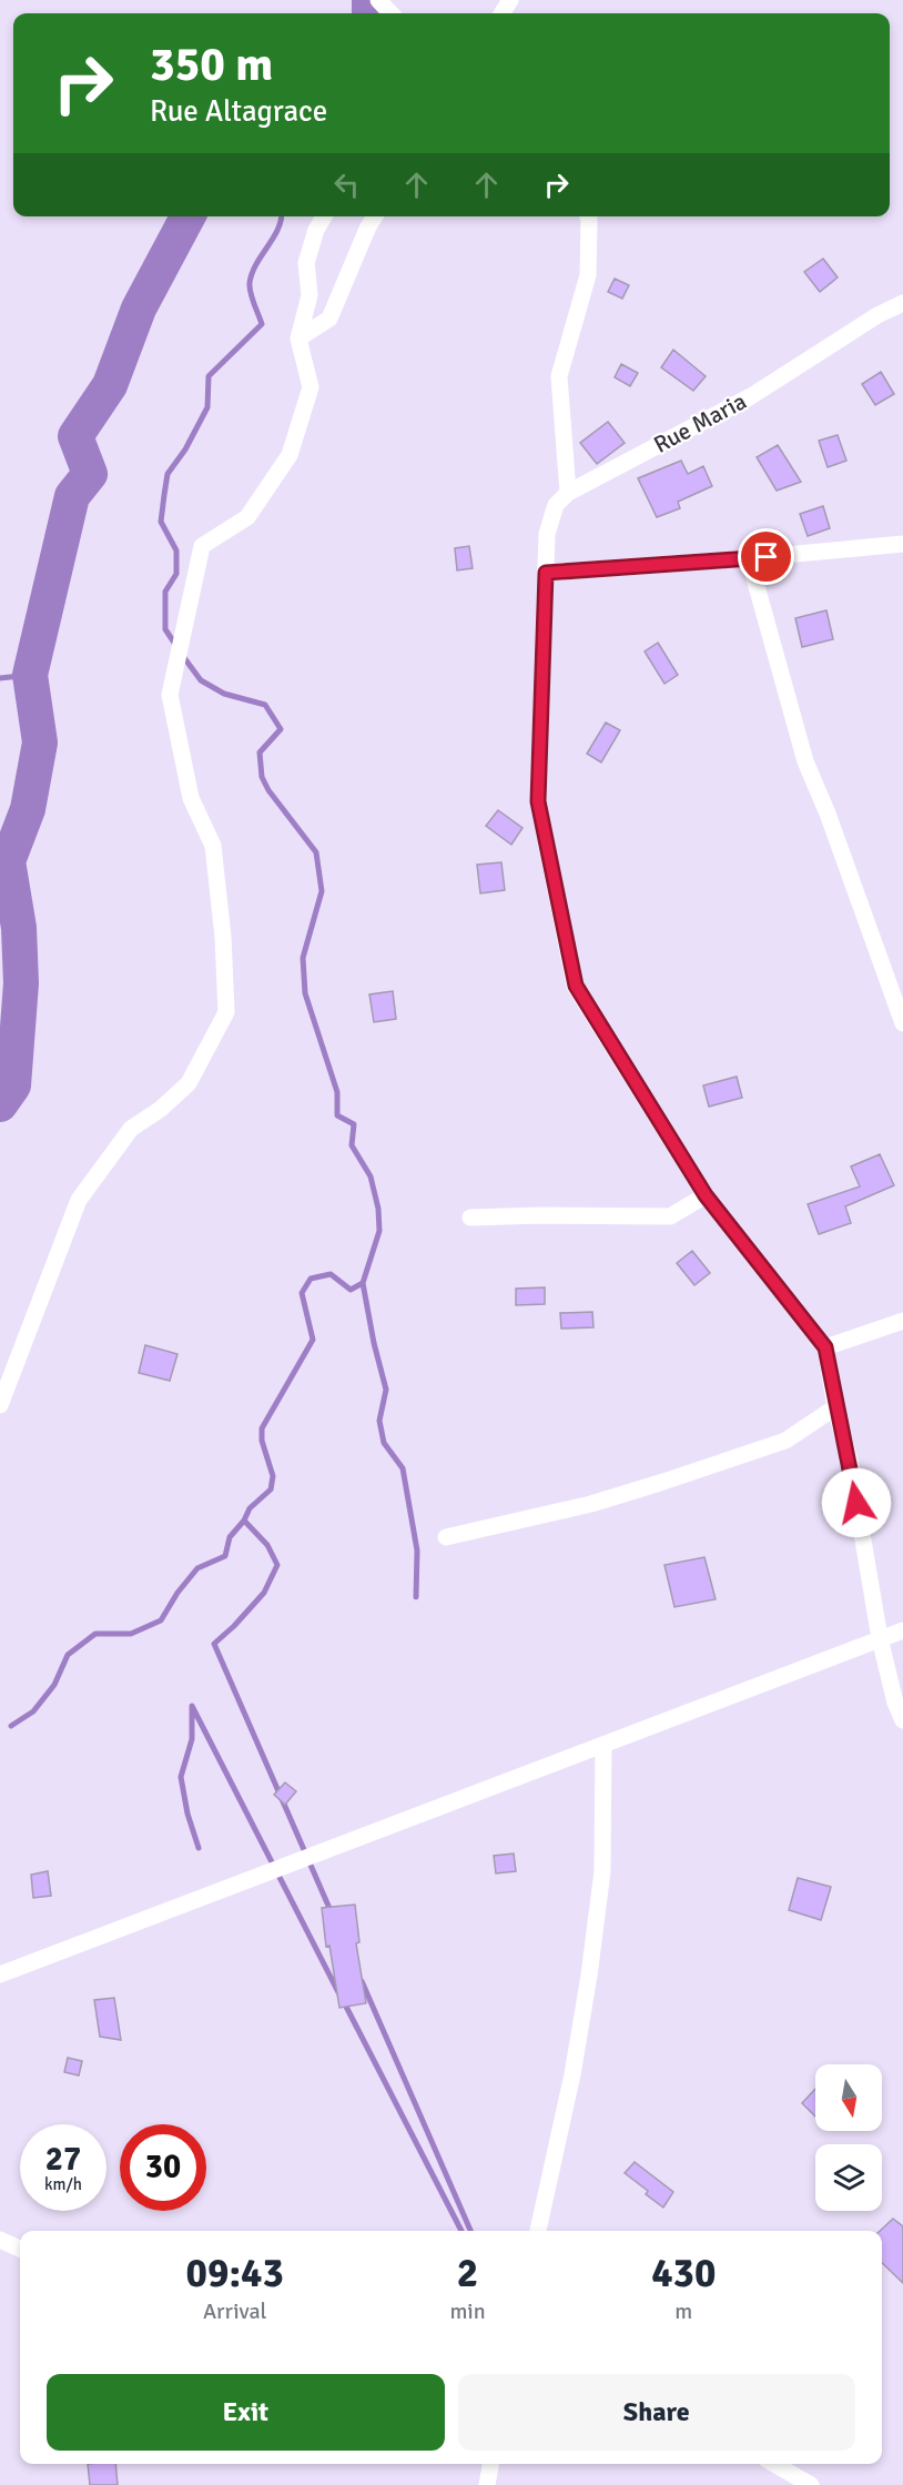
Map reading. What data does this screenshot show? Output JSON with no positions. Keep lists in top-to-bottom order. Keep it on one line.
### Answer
{"streets":{"street":["Rue Maria"]},"north":"bottom","page":{"turn":["350 m","Rue Altagrace"],"speed":"27 km/h","limit":"30","eta":["09:43","Arrival","2","min","430","m"],"buttons":["Exit","Share"]}}
